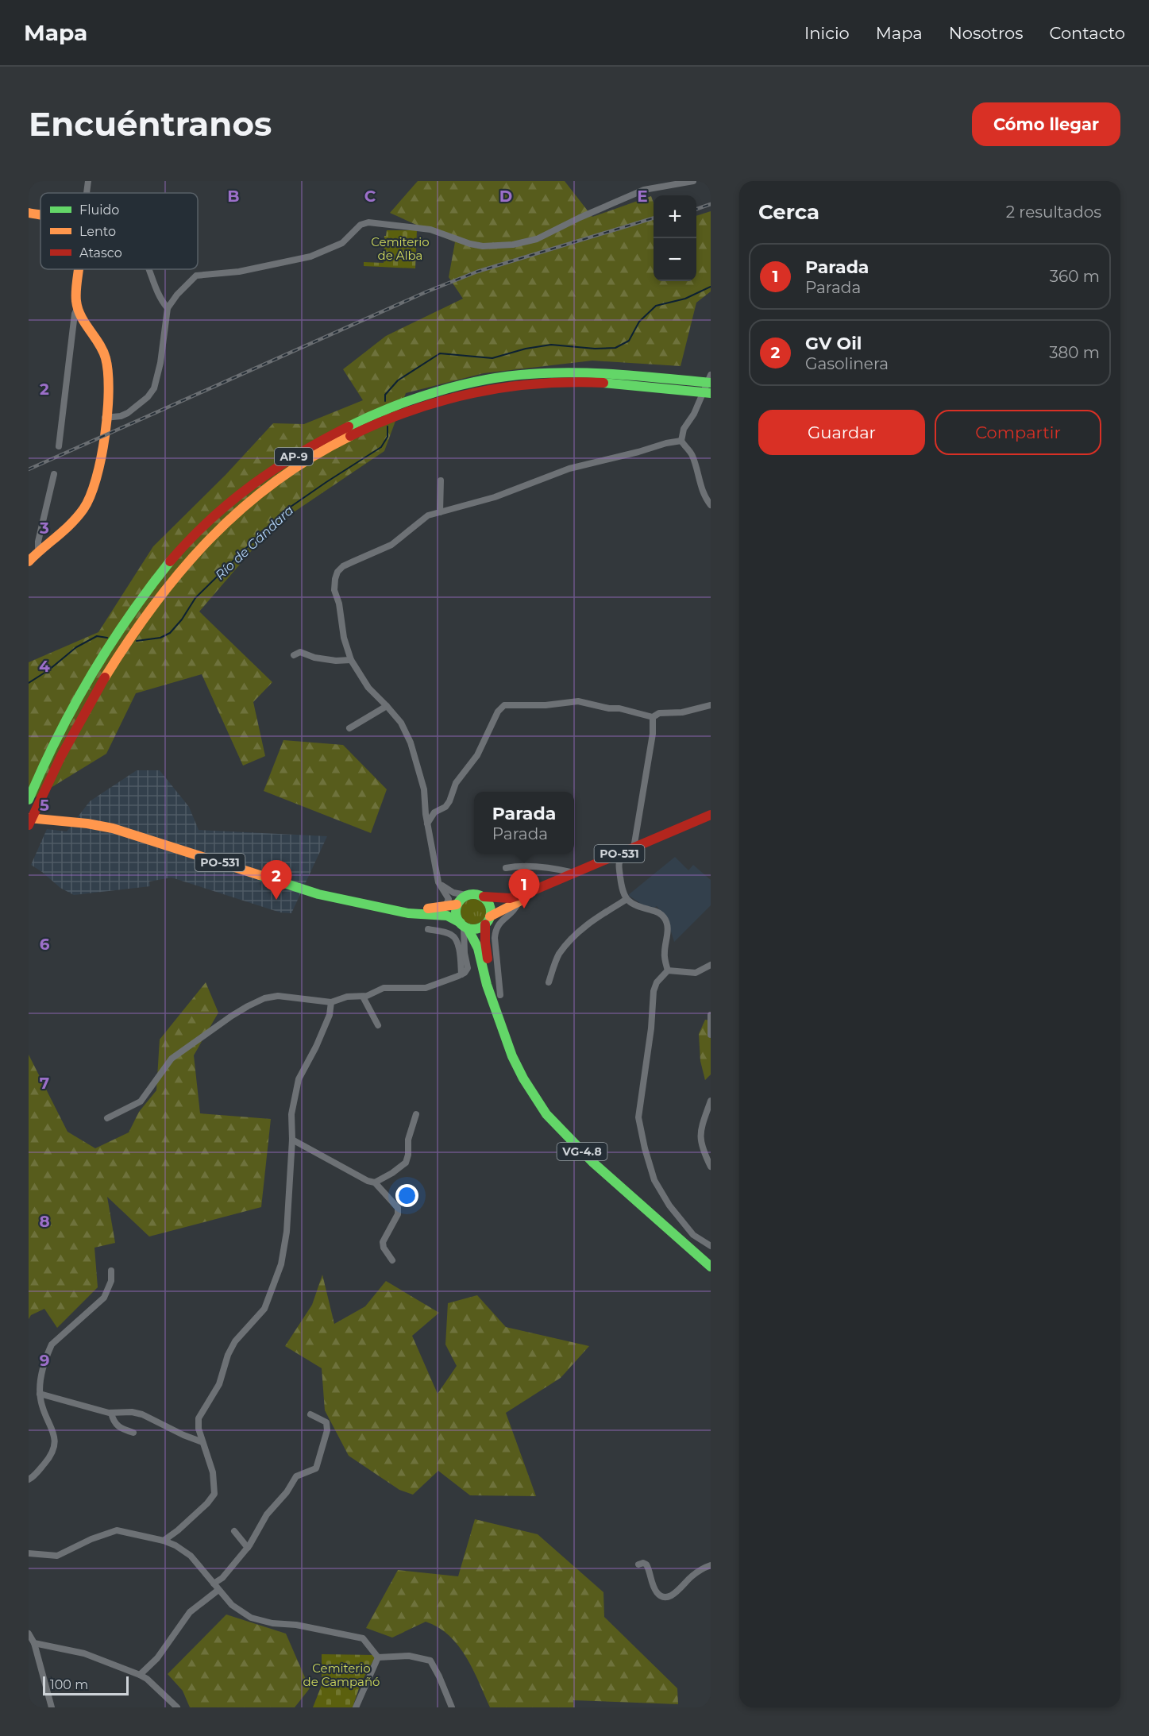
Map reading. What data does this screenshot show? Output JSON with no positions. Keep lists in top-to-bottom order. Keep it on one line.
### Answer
{"streets":{"main road":["AP-9","PO-531","VG-4.8"]},"crossings":[["PO-531","VG-4.8"]],"water":["Río de Gándara"],"parks":["Cemiterio de Alba","Cemiterio de Campañó"],"legend":["Fluido","Lento","Atasco"],"scale_bar":"100 m","page":{"header":"Mapa","nav":["Inicio","Mapa","Nosotros","Contacto"],"buttons":["Cómo llegar",["Guardar","Compartir"]],"title":"Encuéntranos","heading":["Cerca","2 resultados"],"map_buttons":["+","−"],"list":[{"mark":"1","name":"Parada","note":"Parada","value":"360 m"},{"mark":"2","name":"GV Oil","note":"Gasolinera","value":"380 m"}],"popup":["Parada","Parada"],"pins":["2","1"],"scale":"100 m"},"grid":{"columns":["B","C","D","E"],"rows":["2","3","4","5","6","7","8","9"]}}
